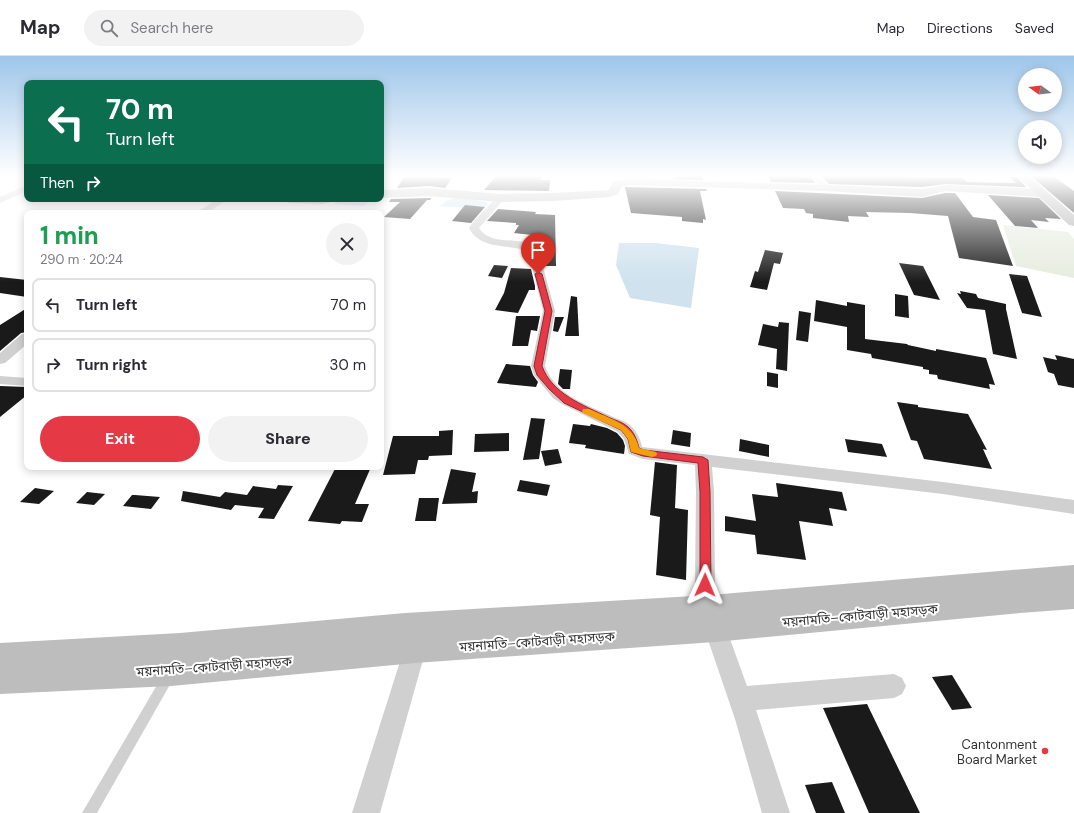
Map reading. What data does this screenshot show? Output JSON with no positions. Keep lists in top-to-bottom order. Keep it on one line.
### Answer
{"streets":{"main road":["ময়নামতি–কোটবাড়ী মহাসড়ক"]},"places":["Cantonment Board Market"],"north":"left","page":{"header":"Map","search":"Search here","nav":["Map","Directions","Saved"],"turn":["70 m","Turn left"],"then":"Then","heading":["1 min","290 m · 20:24"],"list":[{"name":"Turn left","value":"70 m"},{"name":"Turn right","value":"30 m"}],"buttons":["Exit","Share"]}}
